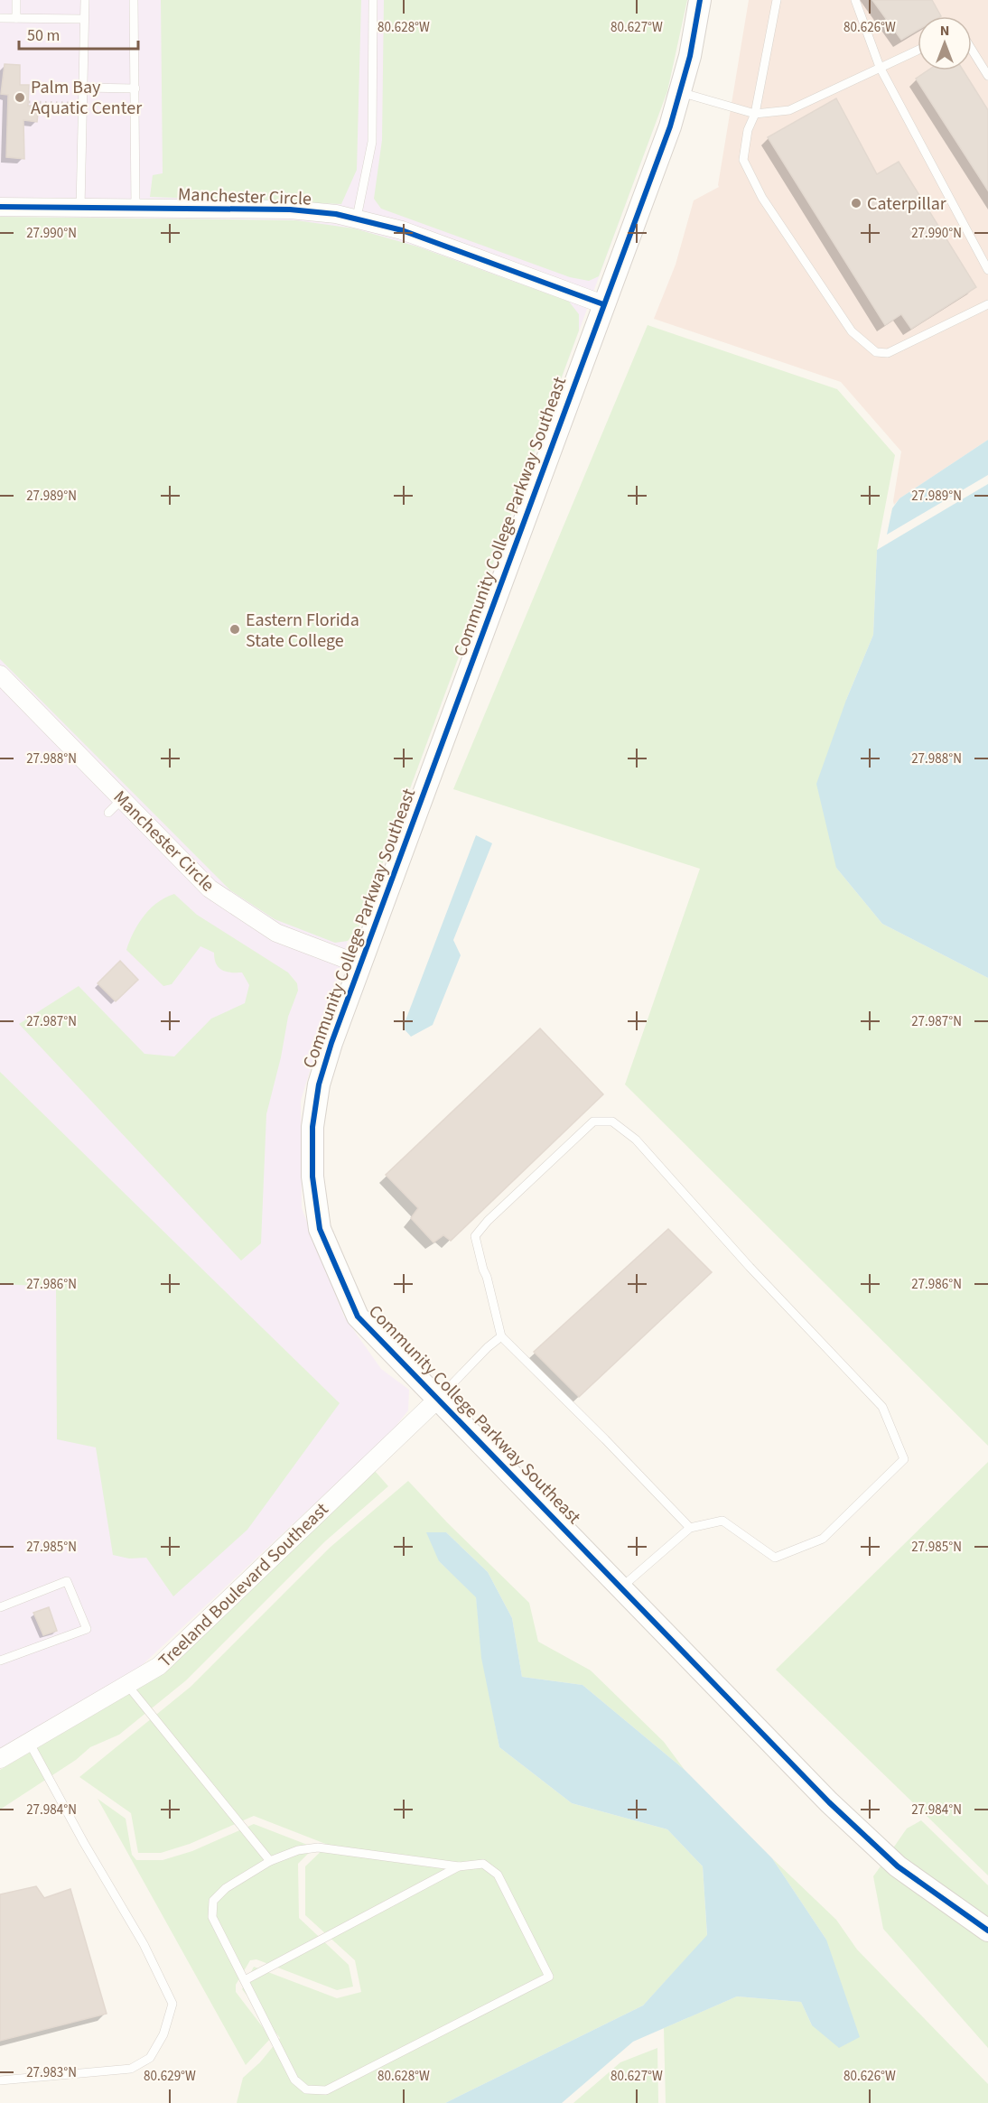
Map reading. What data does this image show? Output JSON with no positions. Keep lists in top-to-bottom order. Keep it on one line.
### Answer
{"streets":{"street":["Manchester Circle","Community College Parkway Southeast","Treeland Boulevard Southeast"]},"crossings":[["Manchester Circle","Community College Parkway Southeast"],["Community College Parkway Southeast","Treeland Boulevard Southeast"]],"places":["Palm Bay Aquatic Center","Caterpillar","Eastern Florida State College"],"scale_bar":"50 m","north":"top","coordinates":["80.628°W","80.627°W","80.626°W","27.990°N","27.989°N","27.988°N","27.987°N","27.986°N","27.985°N","27.984°N","27.983°N","80.629°W"]}
